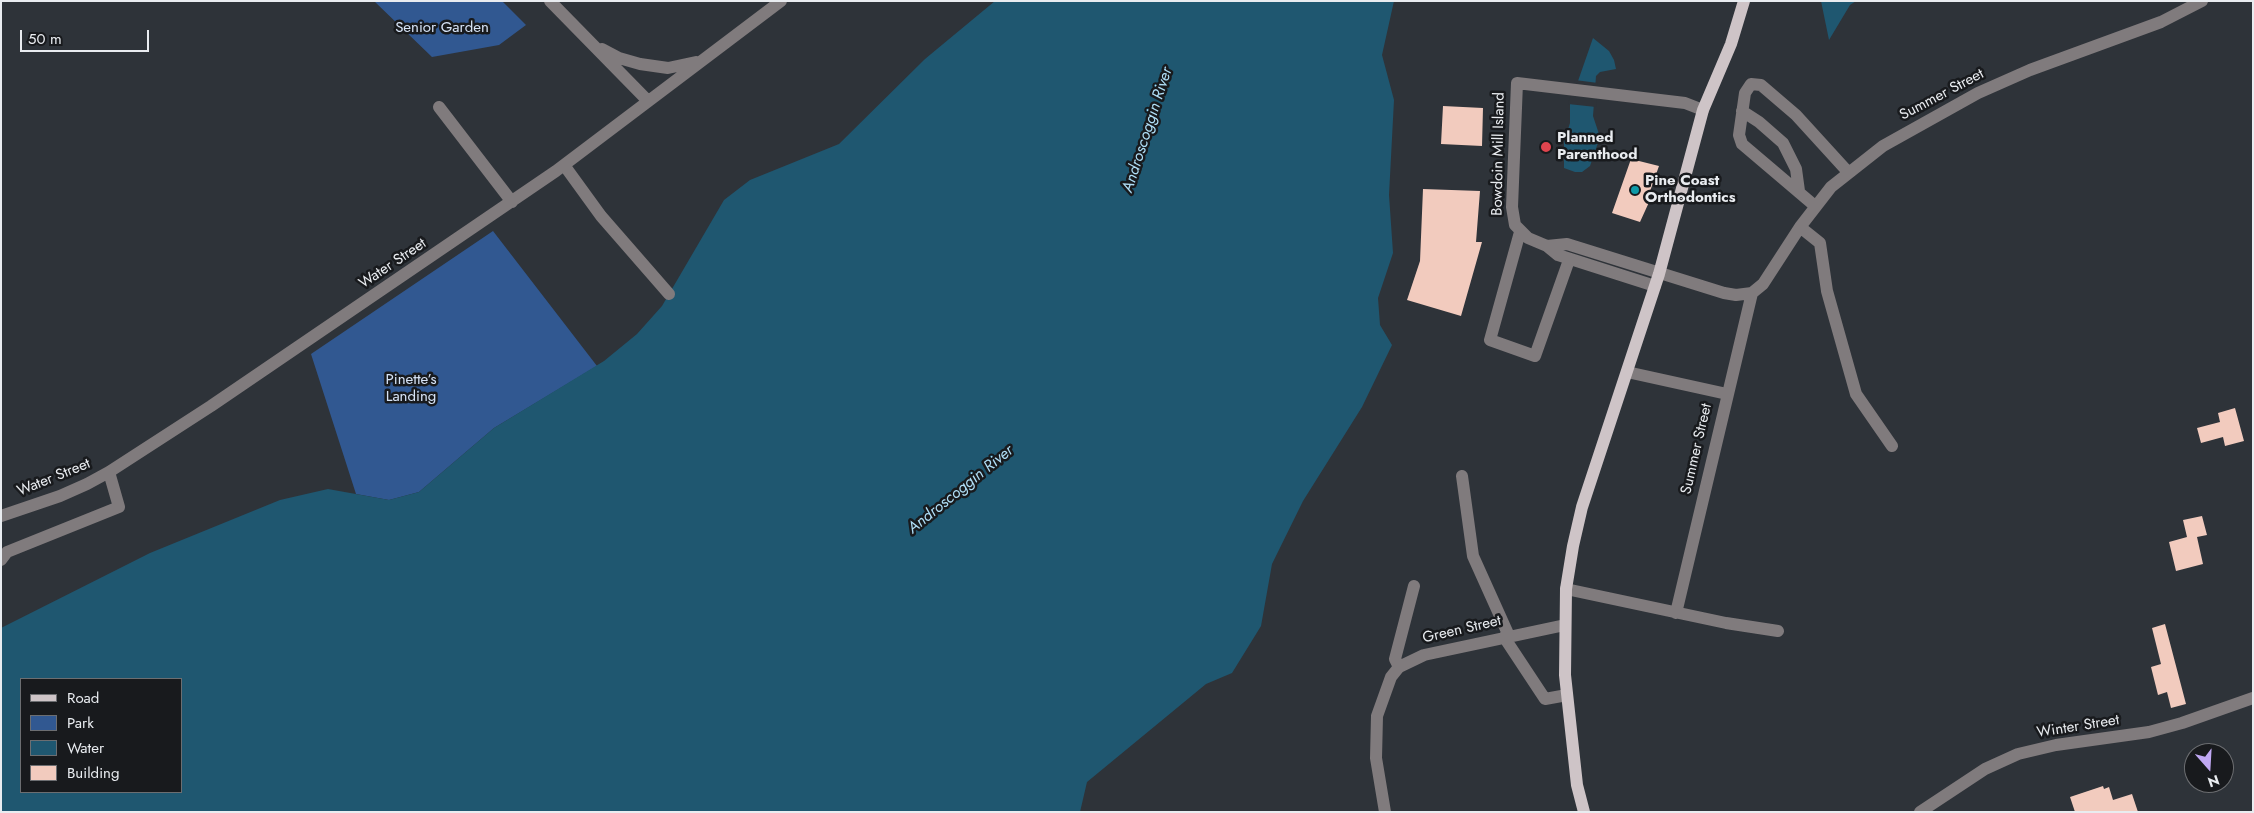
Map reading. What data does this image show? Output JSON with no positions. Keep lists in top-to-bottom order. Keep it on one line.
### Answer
{"streets":{"street":["Summer Street","Bowdoin Mill Island","Water Street","Green Street","Winter Street"]},"water":["Androscoggin River"],"parks":["Senior Garden","Pinette’s Landing"],"places":["Planned Parenthood","Pine Coast Orthodontics"],"legend":["Road","Park","Water","Building"],"scale_bar":"50 m","north":"bottom"}
